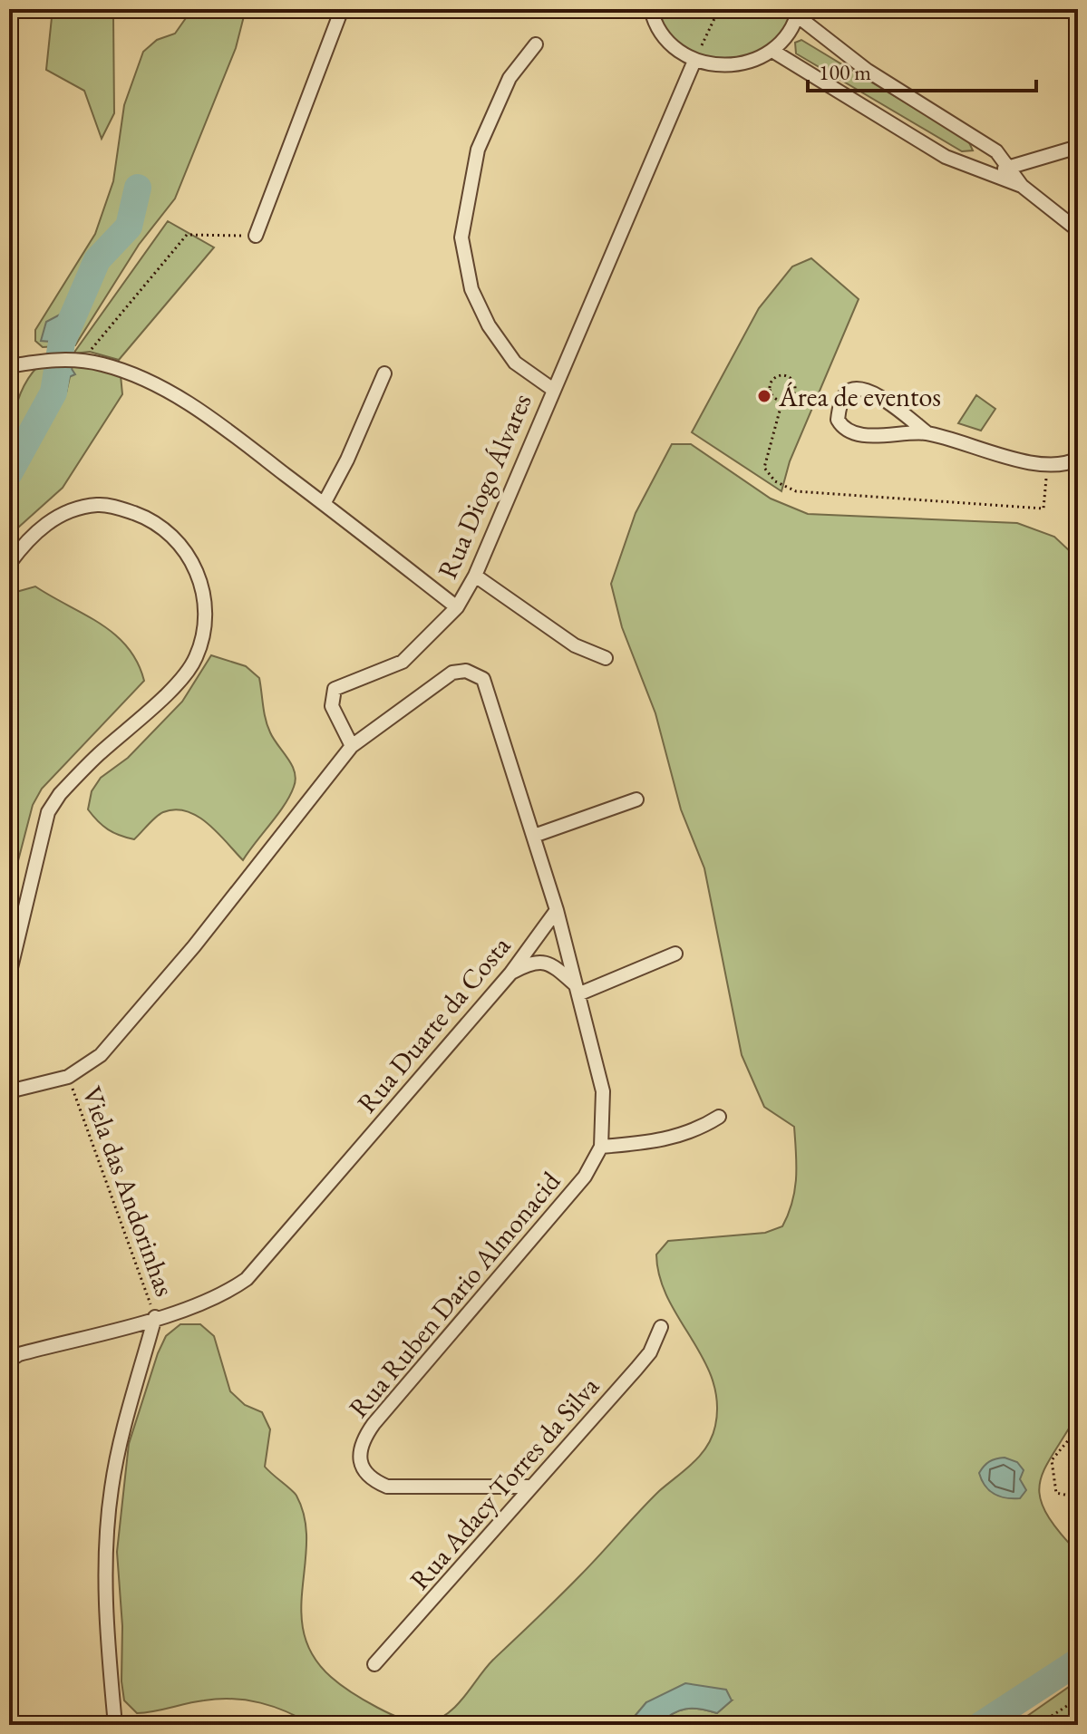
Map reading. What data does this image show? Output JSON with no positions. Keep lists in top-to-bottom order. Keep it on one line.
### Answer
{"streets":{"street":["Rua Diogo Álvares","Rua Duarte da Costa","Rua Ruben Dario Almonacid","Rua Adacy Torres da Silva"],"path":["Viela das Andorinhas"]},"crossings":[["Rua Duarte da Costa","Viela das Andorinhas"],["Rua Duarte da Costa","Rua Ruben Dario Almonacid"],["Rua Ruben Dario Almonacid","Rua Adacy Torres da Silva"]],"places":["Área de eventos"],"scale_bar":"100 m"}
